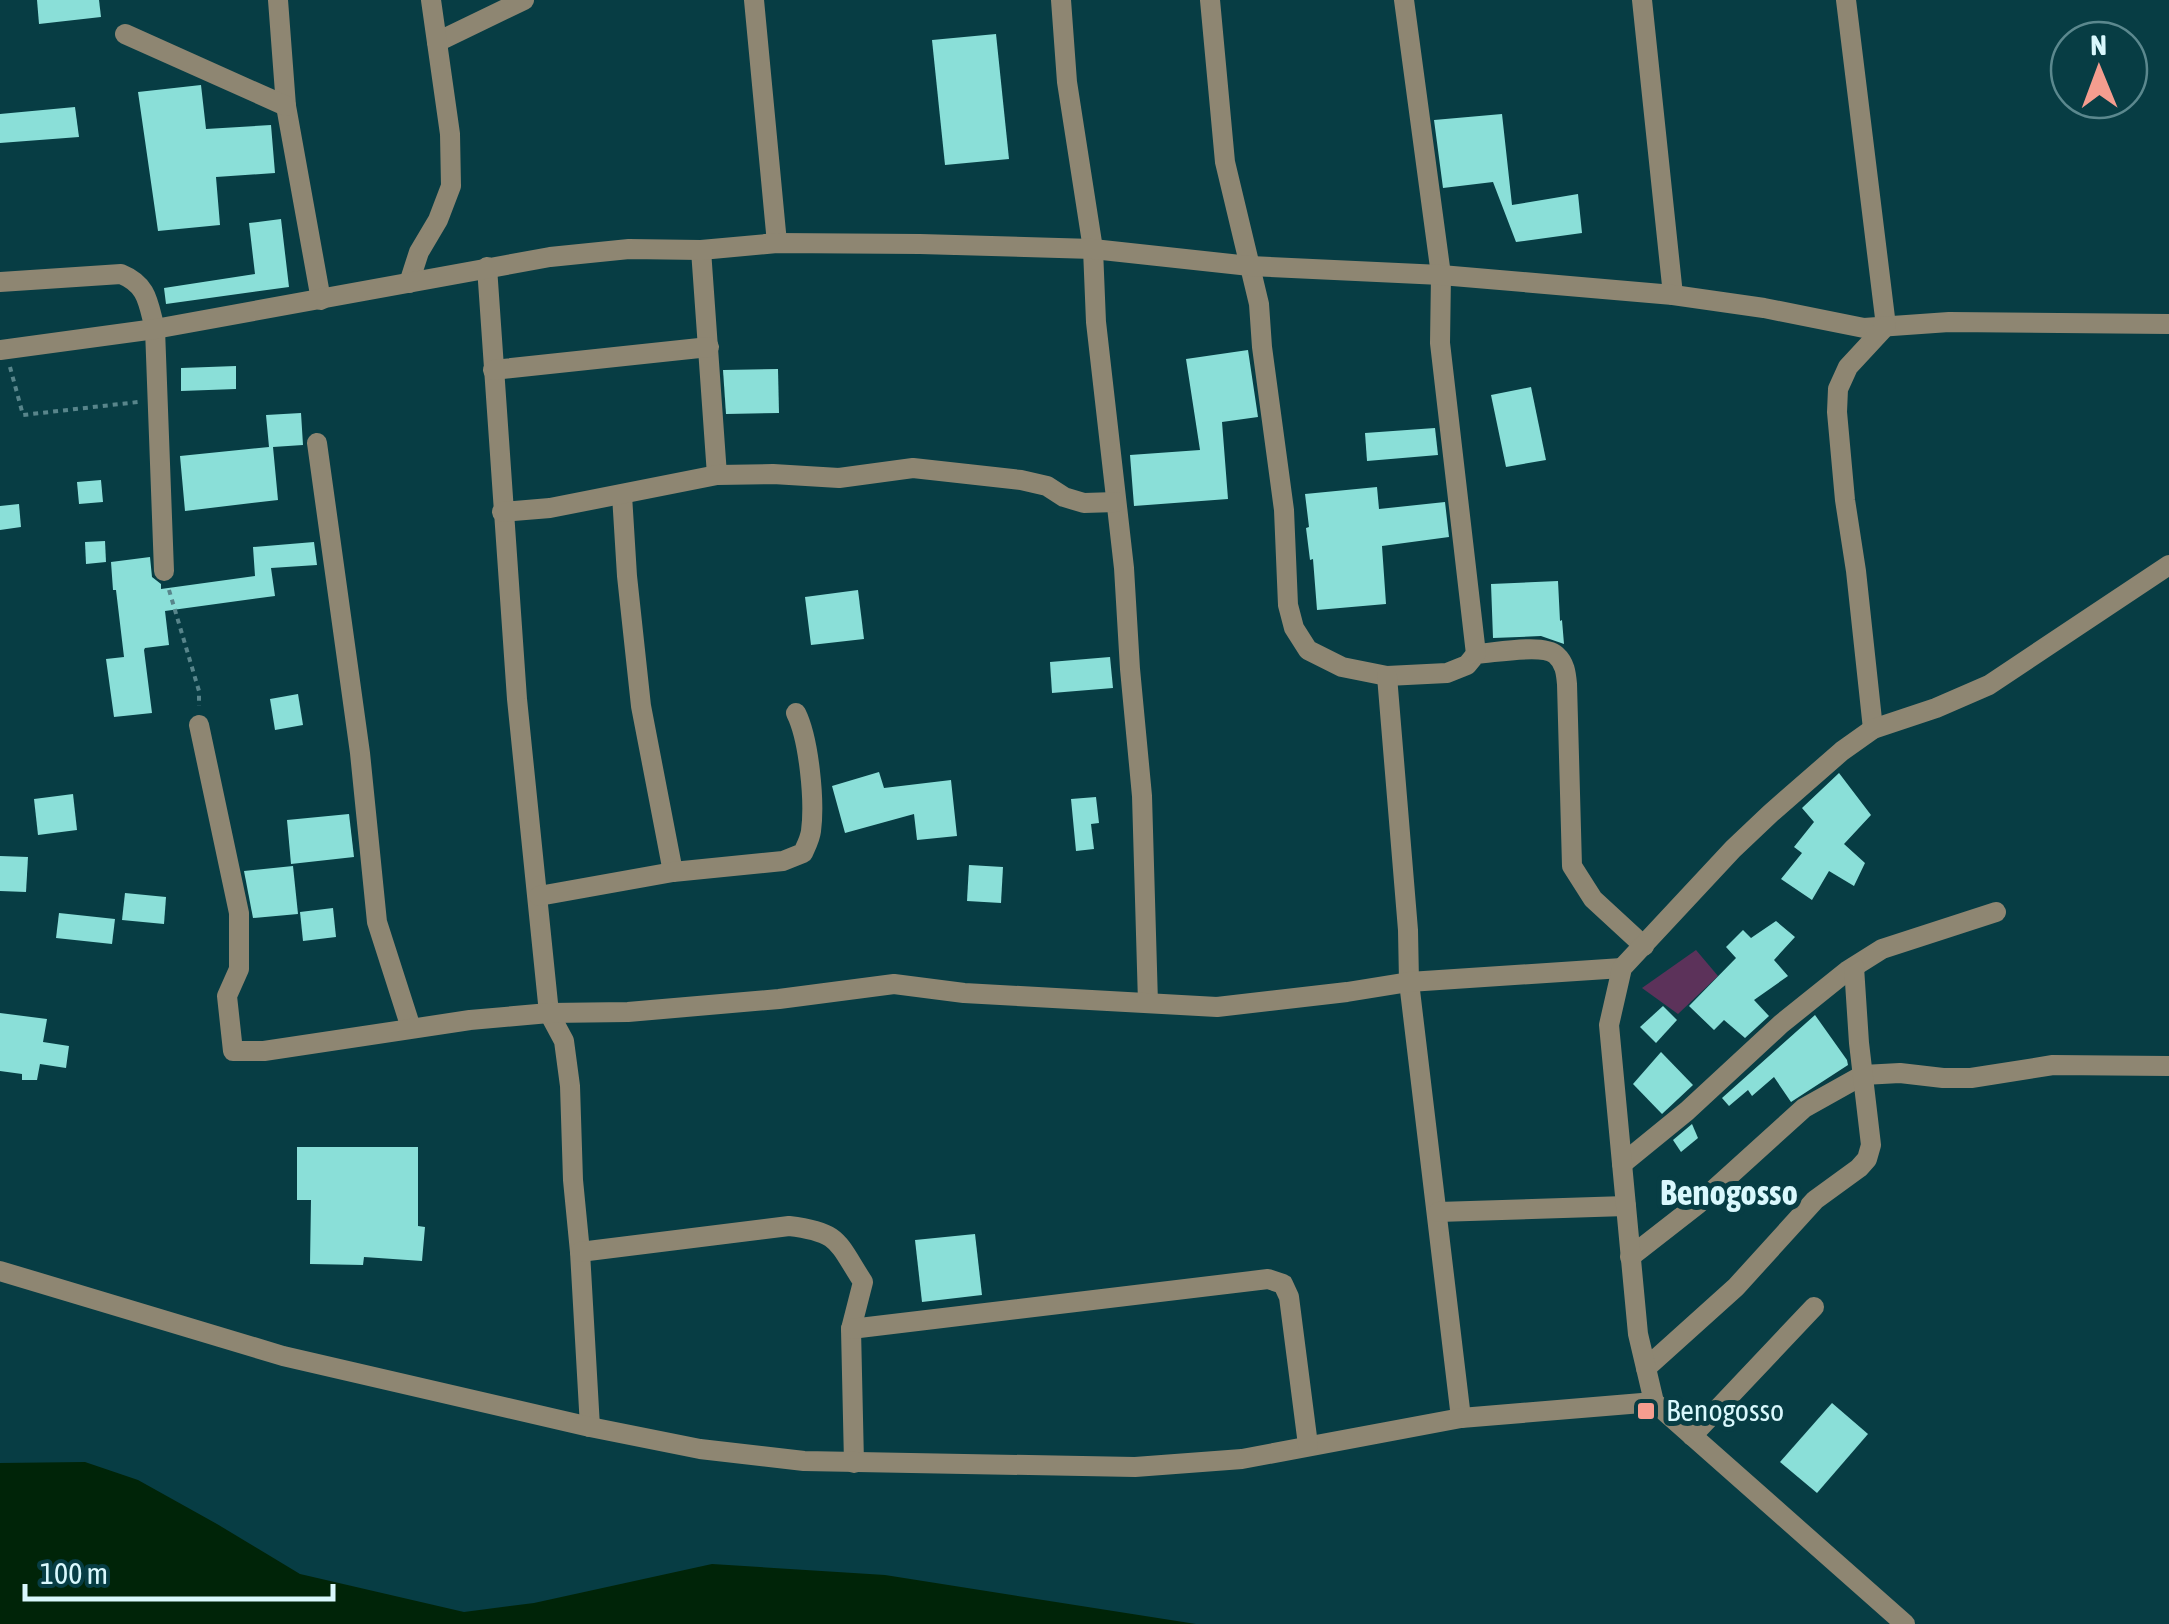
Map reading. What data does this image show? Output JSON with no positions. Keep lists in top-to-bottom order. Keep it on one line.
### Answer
{"districts":["Benogosso"],"places":{"transit":["Benogosso"]},"scale_bar":"100 m","north":"top"}
